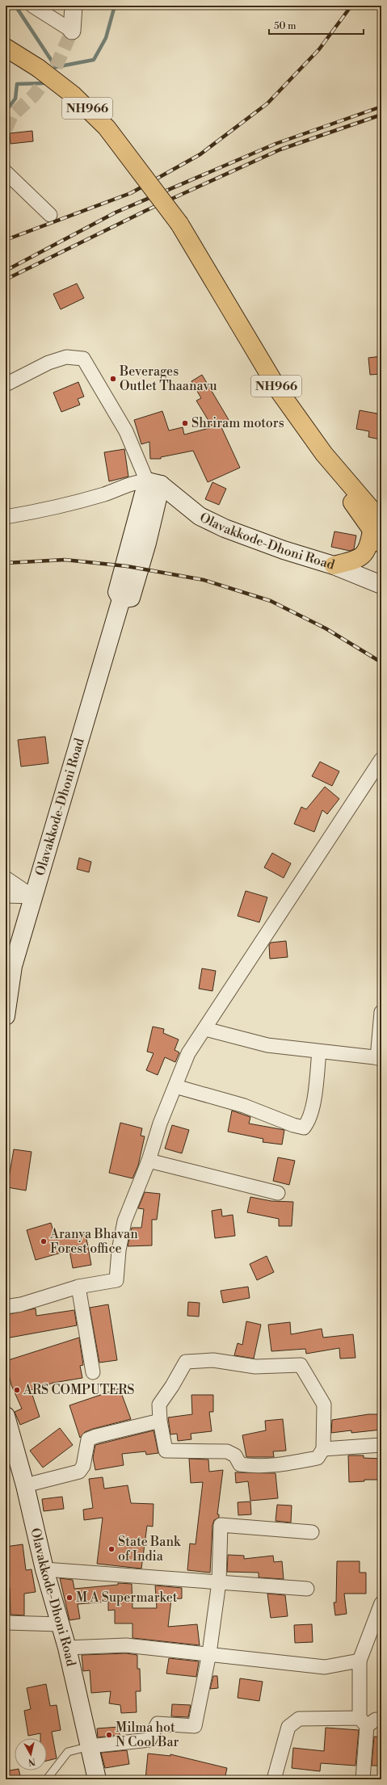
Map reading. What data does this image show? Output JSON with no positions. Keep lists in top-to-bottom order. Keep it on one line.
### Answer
{"streets":{"highway":["NH966"],"main road":["Olavakkode-Dhoni Road"]},"places":["Beverages Outlet Thaanavu","Shriram motors","Aranya Bhavan Forest office","ARS COMPUTERS","State Bank of India","M A Supermarket","Milma hot N Cool Bar"],"scale_bar":"50 m","north":"bottom"}
